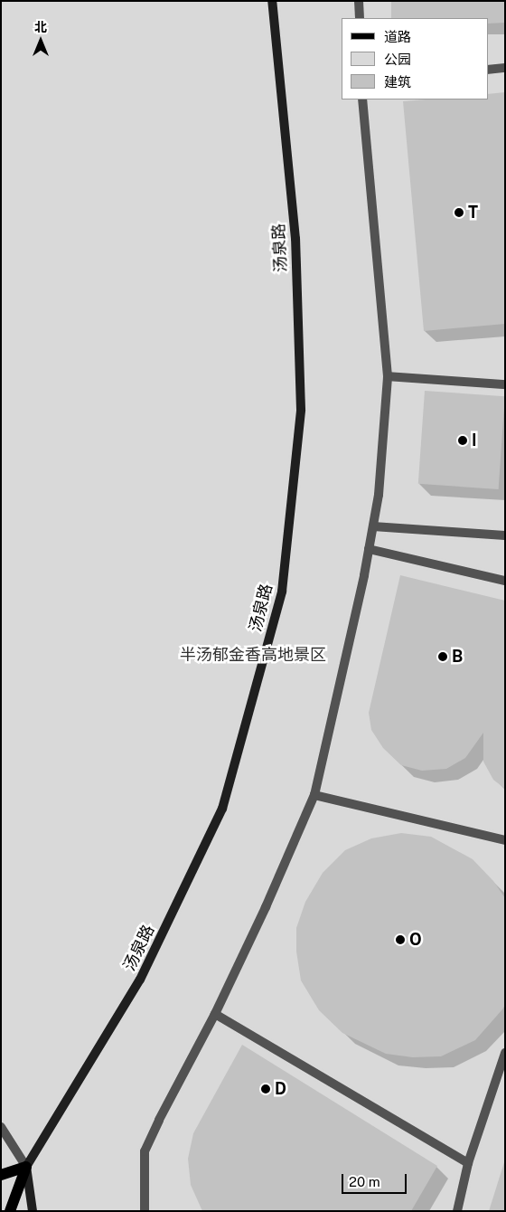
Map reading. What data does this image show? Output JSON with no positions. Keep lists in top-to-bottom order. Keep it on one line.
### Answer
{"streets":{"main road":["汤泉路"]},"parks":["半汤郁金香高地景区"],"places":["T","I","B","O","D"],"legend":["道路","公园","建筑"],"scale_bar":"20 m","north":"top"}
